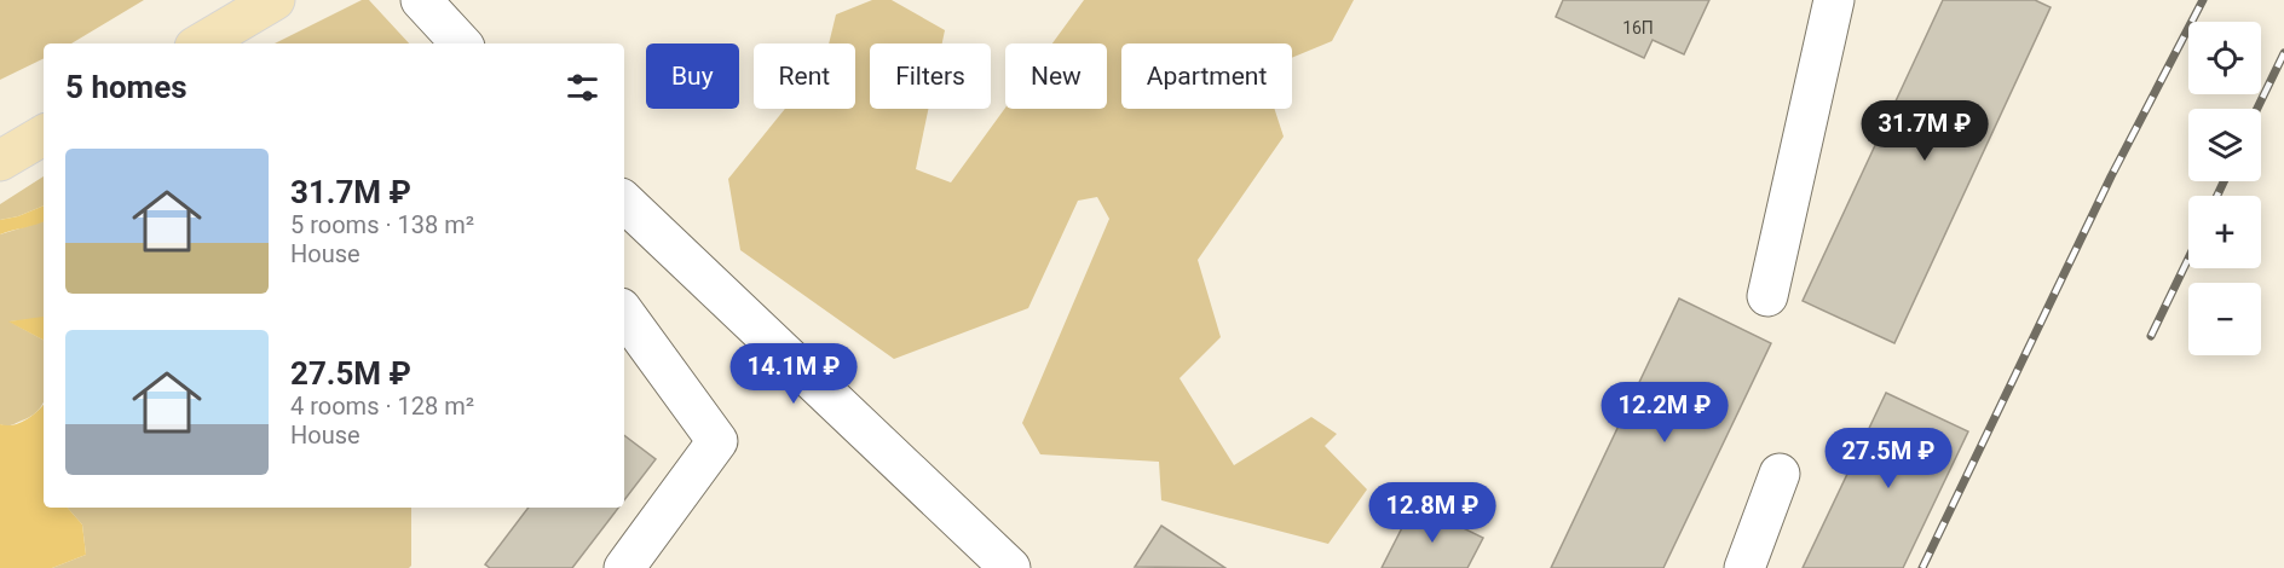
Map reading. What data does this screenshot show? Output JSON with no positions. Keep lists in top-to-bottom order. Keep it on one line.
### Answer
{"house_numbers":["16П"],"page":{"map_buttons":["+","−"],"chip":["Buy","Rent","Filters","New","Apartment"],"heading":"5 homes","price":["31.7M ₽","14.1M ₽","12.2M ₽","27.5M ₽","12.8M ₽"],"list":[{"name":"31.7M ₽","note":"5 rooms · 138 m² · House"},{"name":"27.5M ₽","note":"4 rooms · 128 m² · House"}]}}
